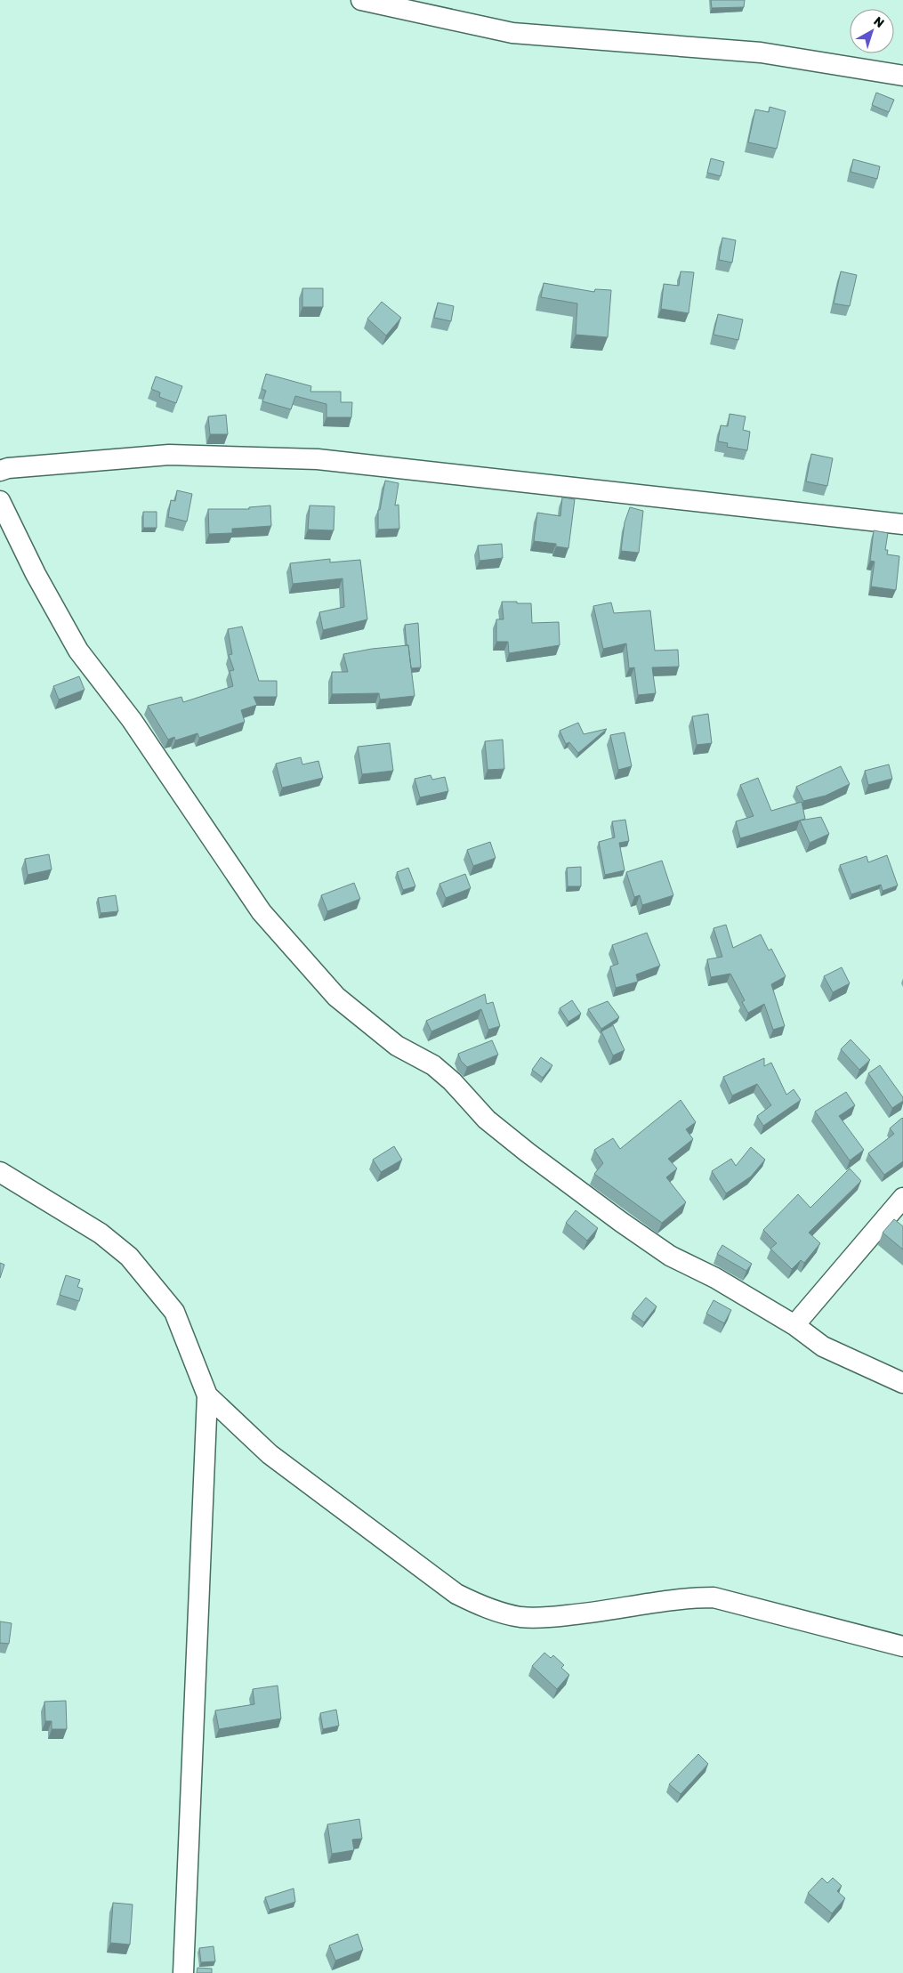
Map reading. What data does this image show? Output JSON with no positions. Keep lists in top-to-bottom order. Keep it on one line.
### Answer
{"north":"top right"}
